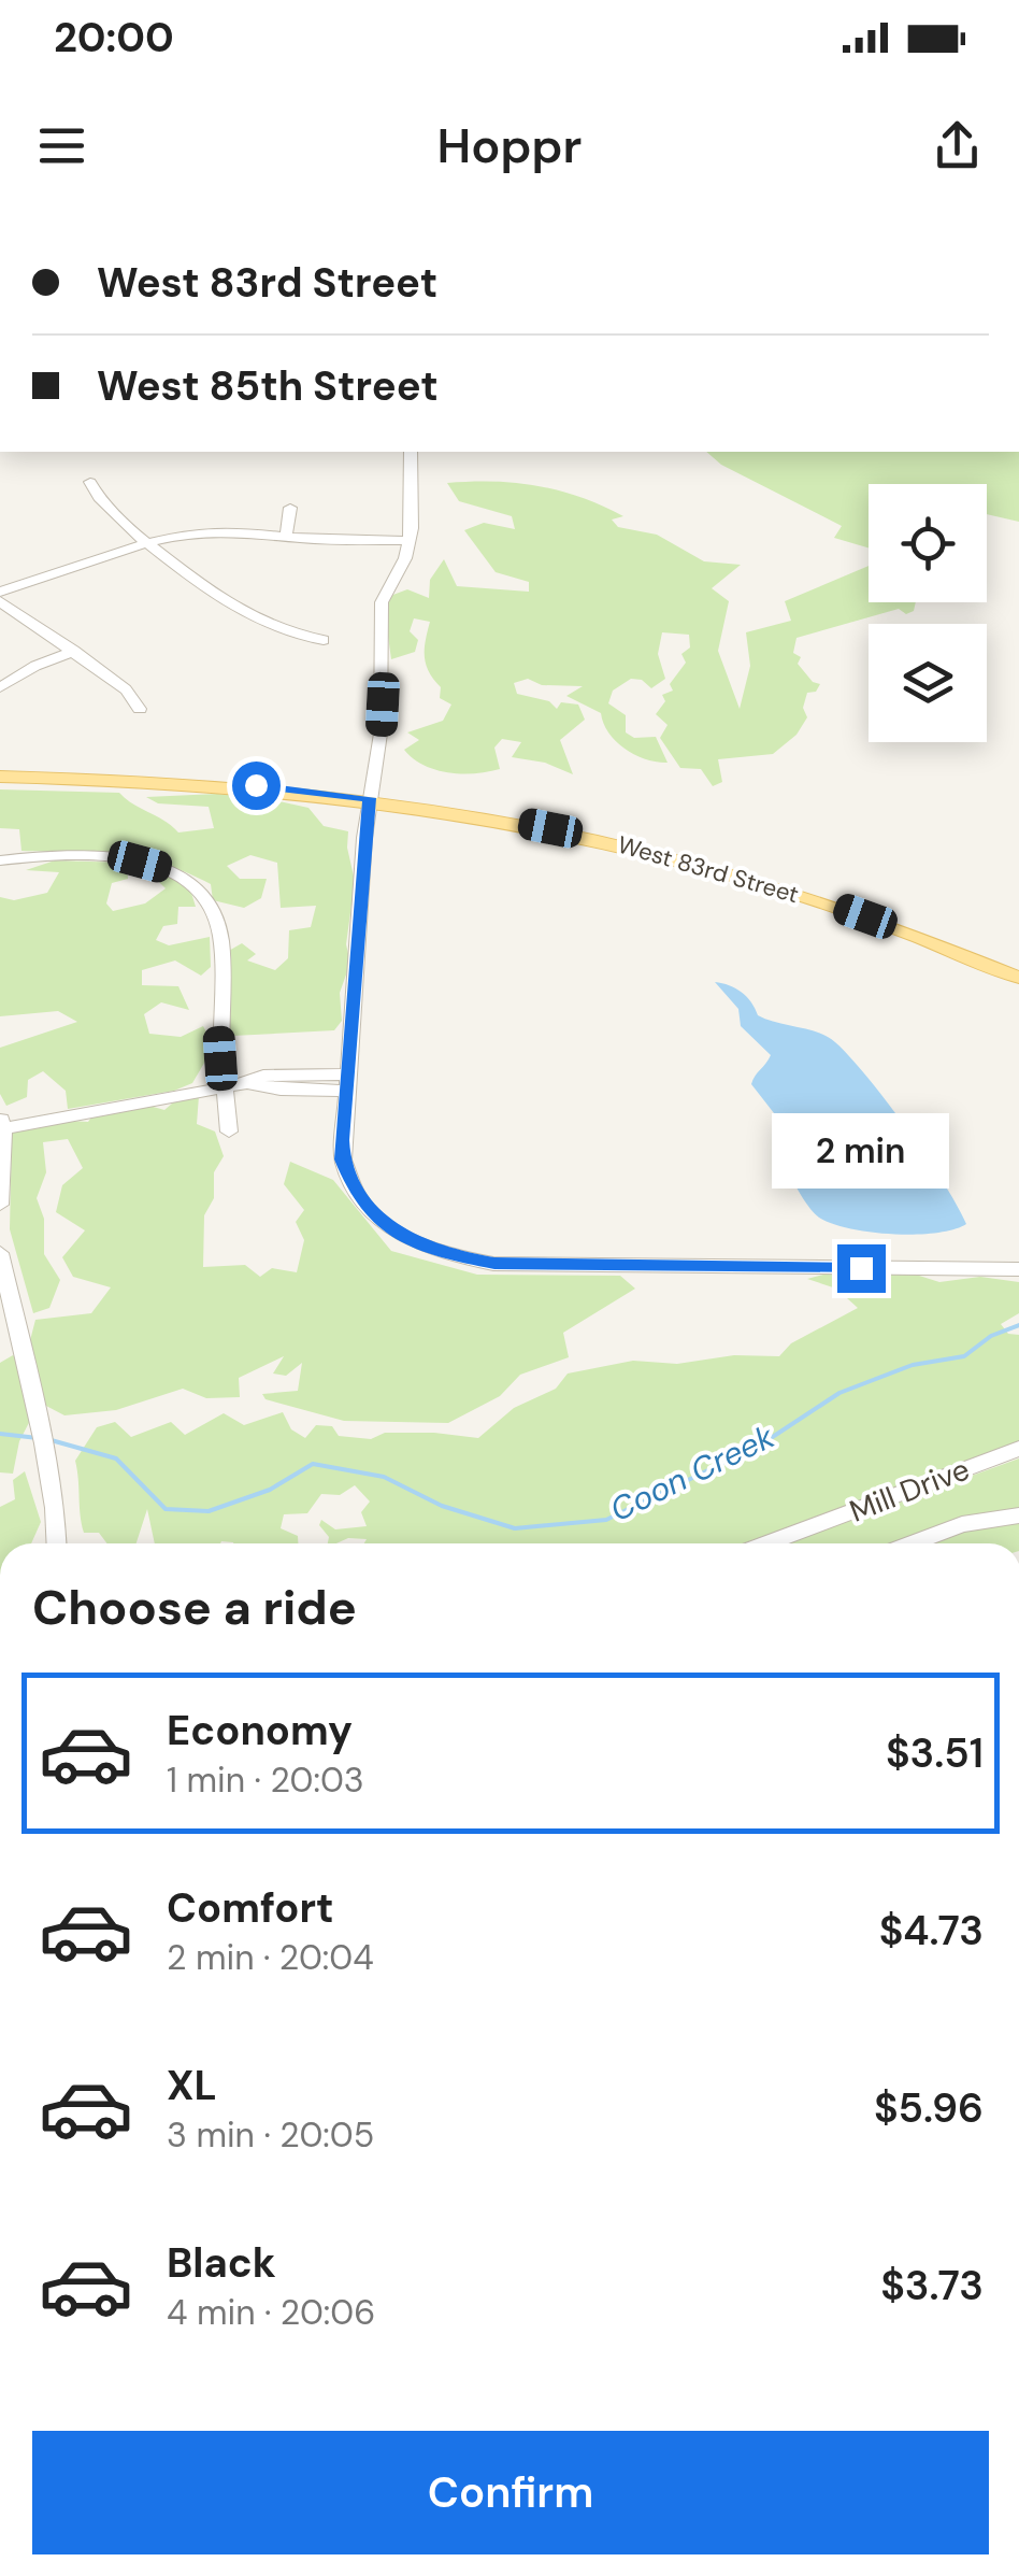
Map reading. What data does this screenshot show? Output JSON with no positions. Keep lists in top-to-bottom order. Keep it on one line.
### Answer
{"streets":{"main road":["West 83rd Street"],"street":["Mill Drive"]},"water":["Coon Creek"],"page":{"status":"20:00","header":"Hoppr","banner":["West 83rd Street","West 85th Street"],"bubble":"2 min","heading":"Choose a ride","list":[{"name":"Economy","note":"1 min · 20:03","value":"$3.51"},{"name":"Comfort","note":"2 min · 20:04","value":"$4.73"},{"name":"XL","note":"3 min · 20:05","value":"$5.96"},{"name":"Black","note":"4 min · 20:06","value":"$3.73"}],"buttons":"Confirm"}}
